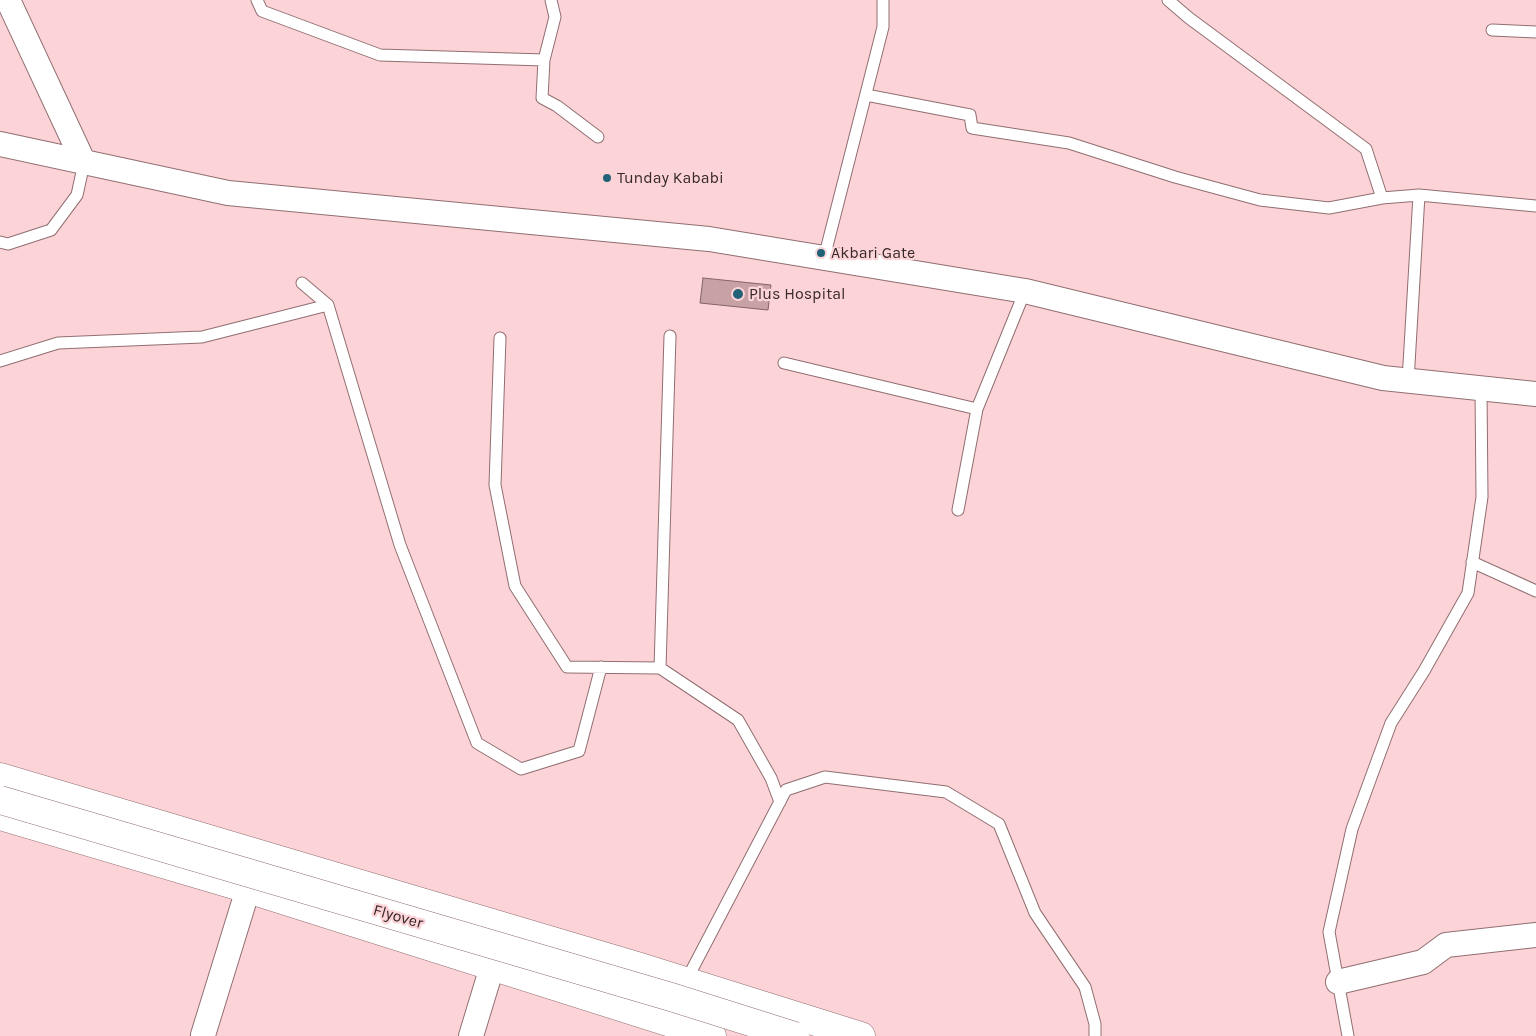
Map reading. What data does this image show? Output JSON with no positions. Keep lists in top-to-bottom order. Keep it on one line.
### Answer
{"streets":{"main road":["Flyover"]},"places":["Tunday Kababi","Akbari Gate","Plus Hospital"]}
